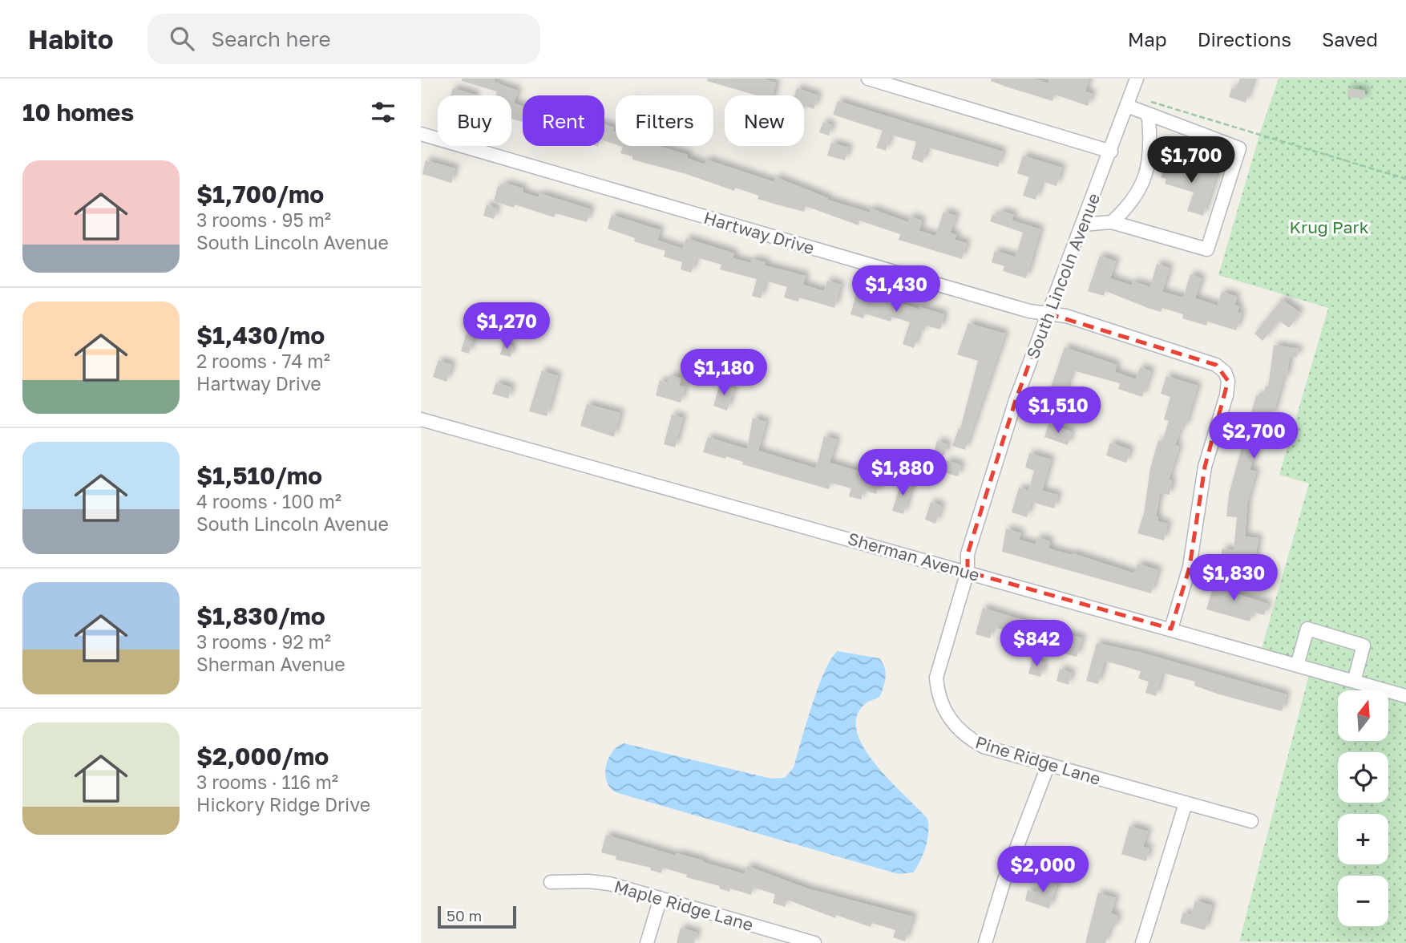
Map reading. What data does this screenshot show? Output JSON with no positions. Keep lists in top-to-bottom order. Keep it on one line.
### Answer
{"streets":{"street":["Hartway Drive","South Lincoln Avenue","Sherman Avenue","Pine Ridge Lane","Maple Ridge Lane"]},"crossings":[["Hartway Drive","South Lincoln Avenue"],["Hartway Drive","Sherman Avenue"],["South Lincoln Avenue","Sherman Avenue"],["South Lincoln Avenue","Pine Ridge Lane"],["Sherman Avenue","Pine Ridge Lane"]],"parks":["Krug Park"],"scale_bar":"50 m","north":"top","page":{"header":"Habito","search":"Search here","nav":["Map","Directions","Saved"],"heading":"10 homes","chip":["Buy","Rent","Filters","New"],"price":["$1,700","$1,430","$1,270","$1,180","$1,510","$2,700","$1,880","$1,830","$842","$2,000"],"list":[{"name":"$1,700/mo","note":"3 rooms · 95 m² · South Lincoln Avenue"},{"name":"$1,430/mo","note":"2 rooms · 74 m² · Hartway Drive"},{"name":"$1,510/mo","note":"4 rooms · 100 m² · South Lincoln Avenue"},{"name":"$1,830/mo","note":"3 rooms · 92 m² · Sherman Avenue"},{"name":"$2,000/mo","note":"3 rooms · 116 m² · Hickory Ridge Drive"}],"map_buttons":["+","−"],"scale":"50 m"}}
